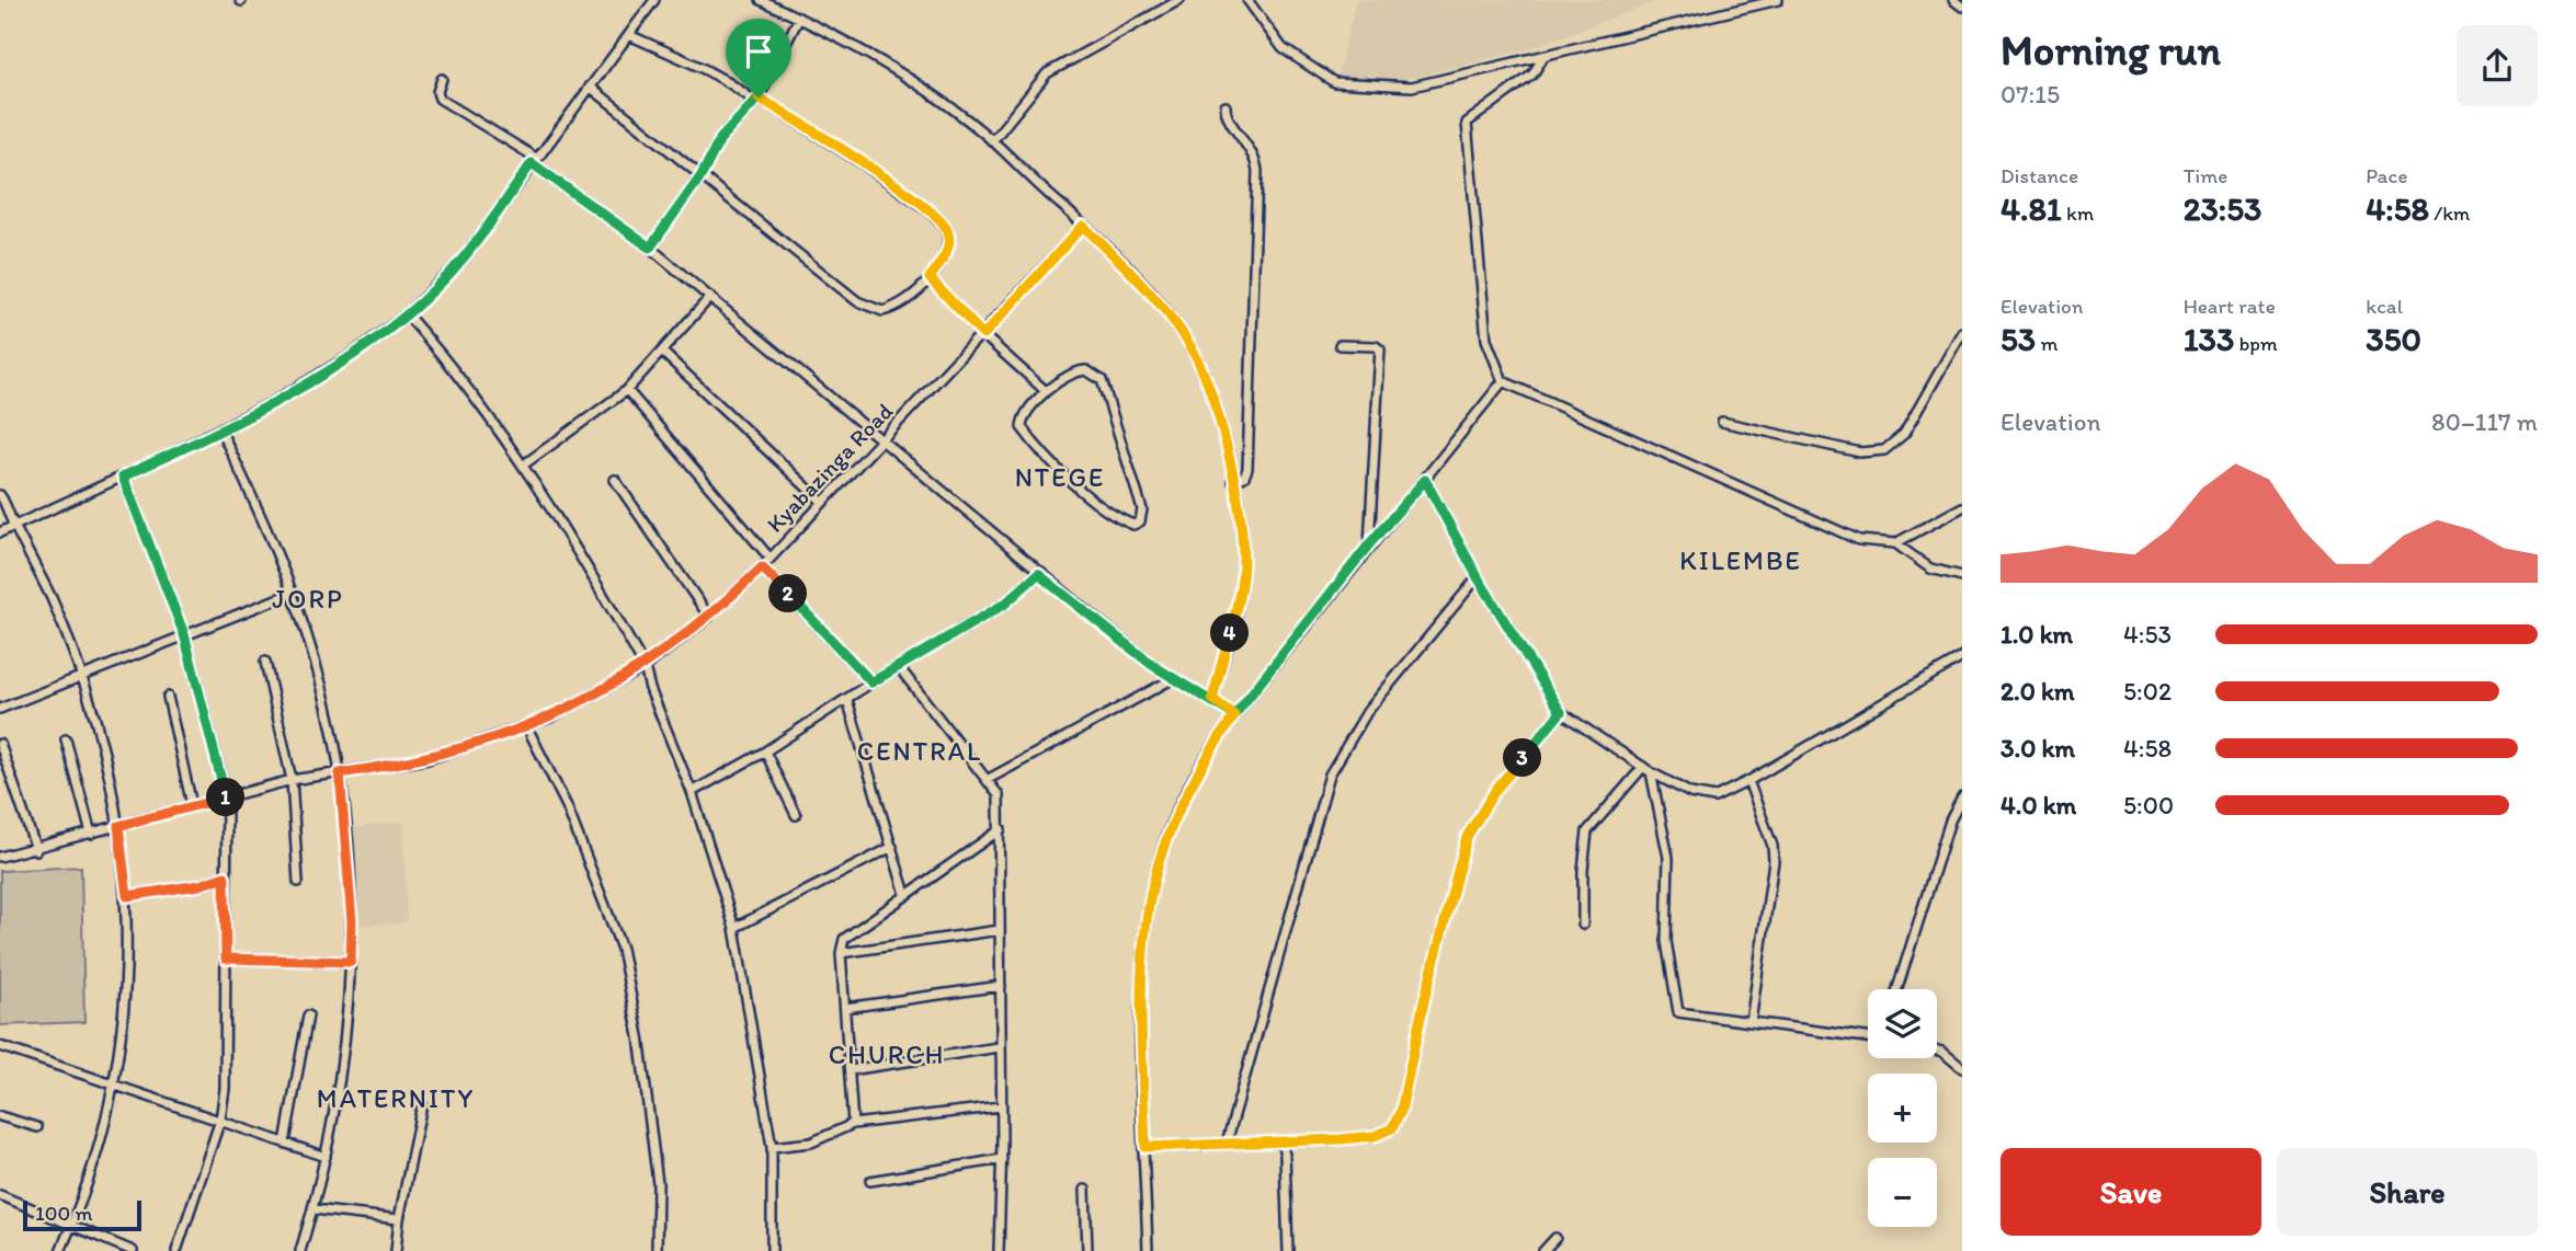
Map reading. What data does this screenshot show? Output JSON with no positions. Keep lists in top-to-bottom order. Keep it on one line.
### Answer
{"streets":{"street":["Kyabazinga Road"]},"districts":["NTEGE","KILEMBE","JORP","CENTRAL","CHURCH","MATERNITY"],"scale_bar":"100 m","page":{"heading":["Morning run","07:15"],"stats":[["Distance","4.81 km"],["Time","23:53"],["Pace","4:58 /km"],["Elevation","53 m"],["Heart rate","133 bpm"],["kcal","350"]],"chart":["Elevation","80–117 m"],"pins":["2","4","3","1"],"list":[{"name":"1.0 km","note":"4:53"},{"name":"2.0 km","note":"5:02"},{"name":"3.0 km","note":"4:58"},{"name":"4.0 km","note":"5:00"}],"map_buttons":["+","−"],"buttons":["Save","Share"],"scale":"100 m"}}
